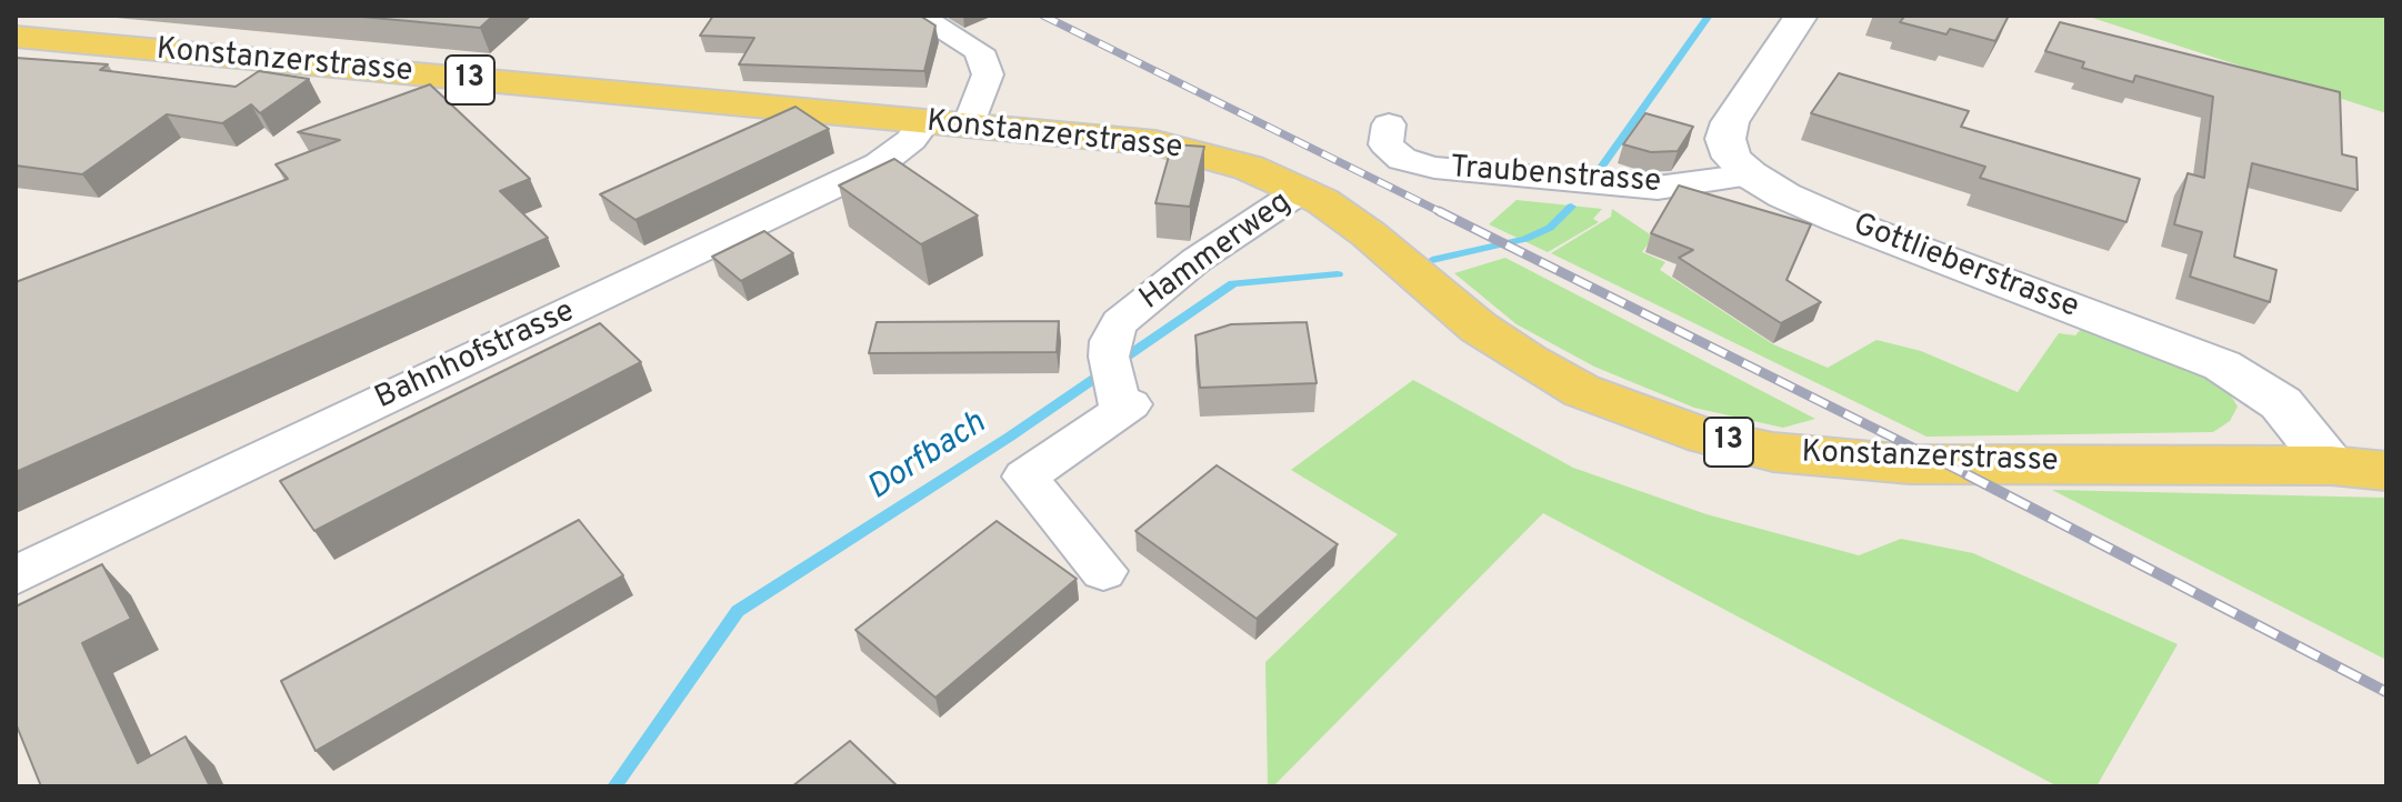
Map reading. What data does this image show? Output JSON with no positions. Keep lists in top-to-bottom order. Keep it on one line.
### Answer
{"streets":{"main road":["Konstanzerstrasse","13"],"street":["Traubenstrasse","Hammerweg","Gottlieberstrasse","Bahnhofstrasse"]},"crossings":[["Konstanzerstrasse","Hammerweg"],["Konstanzerstrasse","Gottlieberstrasse"],["Konstanzerstrasse","Bahnhofstrasse"],["Traubenstrasse","Gottlieberstrasse"]],"water":["Dorfbach"]}
